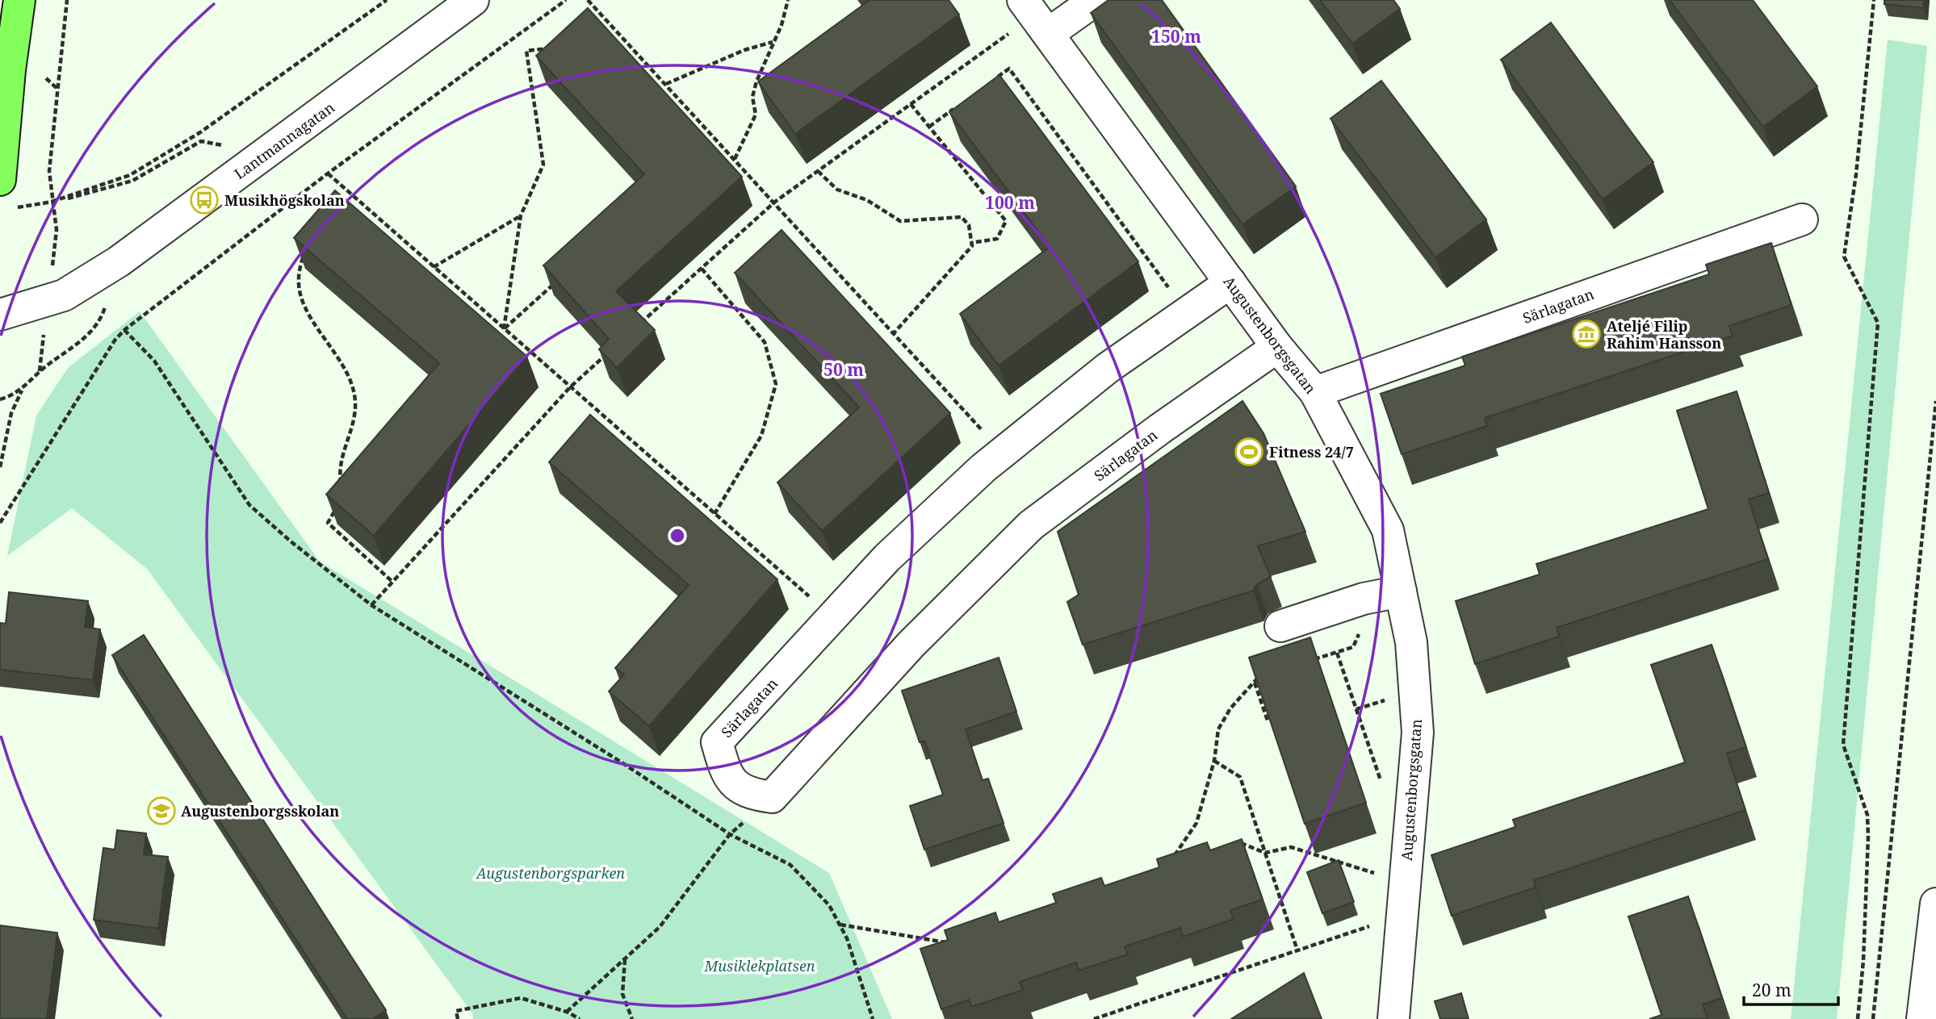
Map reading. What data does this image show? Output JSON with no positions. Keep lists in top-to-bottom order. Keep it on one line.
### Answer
{"streets":{"street":["Lantmannagatan","Särlagatan","Augustenborgsgatan"]},"crossings":[["Särlagatan","Augustenborgsgatan"]],"parks":["Augustenborgsparken","Musiklekplatsen"],"places":{"bus stop":["Musikhögskolan"],"museum":["Ateljé Filip Rahim Hansson"],"sports":["Fitness 24/7"],"school or university":["Augustenborgsskolan"]},"scale_bar":"20 m","rings":["150 m","100 m","50 m"]}
